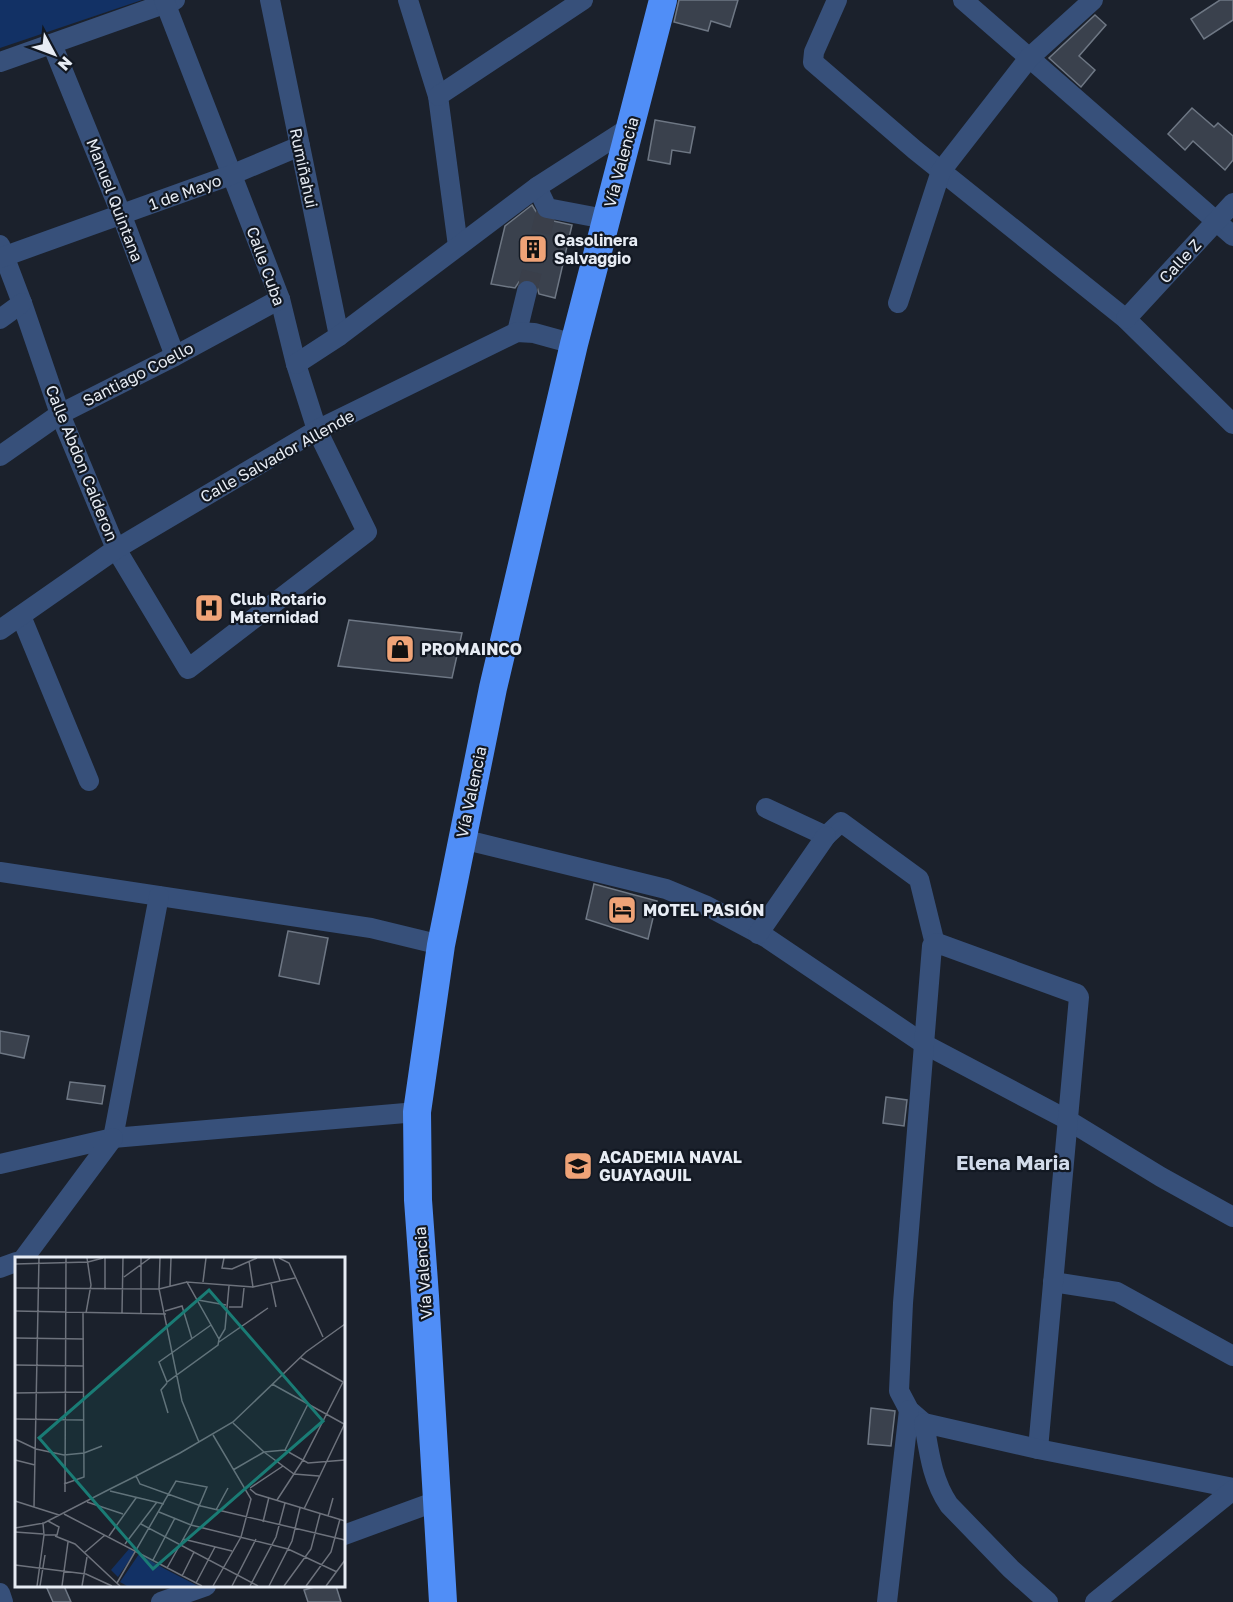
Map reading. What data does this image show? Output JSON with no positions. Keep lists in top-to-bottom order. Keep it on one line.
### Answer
{"streets":{"highway":["Vía Valencia"],"street":["Rumiñahui","1 de Mayo","Manuel Quintana","Calle Z","Calle Cuba","Santiago Coello","Calle Salvador Allende","Calle Abdon Calderon"]},"crossings":[["Rumiñahui","1 de Mayo"],["1 de Mayo","Manuel Quintana"],["1 de Mayo","Calle Cuba"],["1 de Mayo","Calle Abdon Calderon"],["Manuel Quintana","Santiago Coello"],["Calle Cuba","Santiago Coello"],["Calle Cuba","Calle Salvador Allende"],["Calle Cuba","Calle Abdon Calderon"],["Santiago Coello","Calle Abdon Calderon"],["Calle Salvador Allende","Calle Abdon Calderon"]],"districts":["Elena Maria"],"places":{"building":["Gasolinera Salvaggio"],"hospital":["Club Rotario Maternidad"],"shop":["PROMAINCO"],"hotel":["MOTEL PASIÓN"],"school or university":["ACADEMIA NAVAL GUAYAQUIL"]},"north":"bottom right"}
